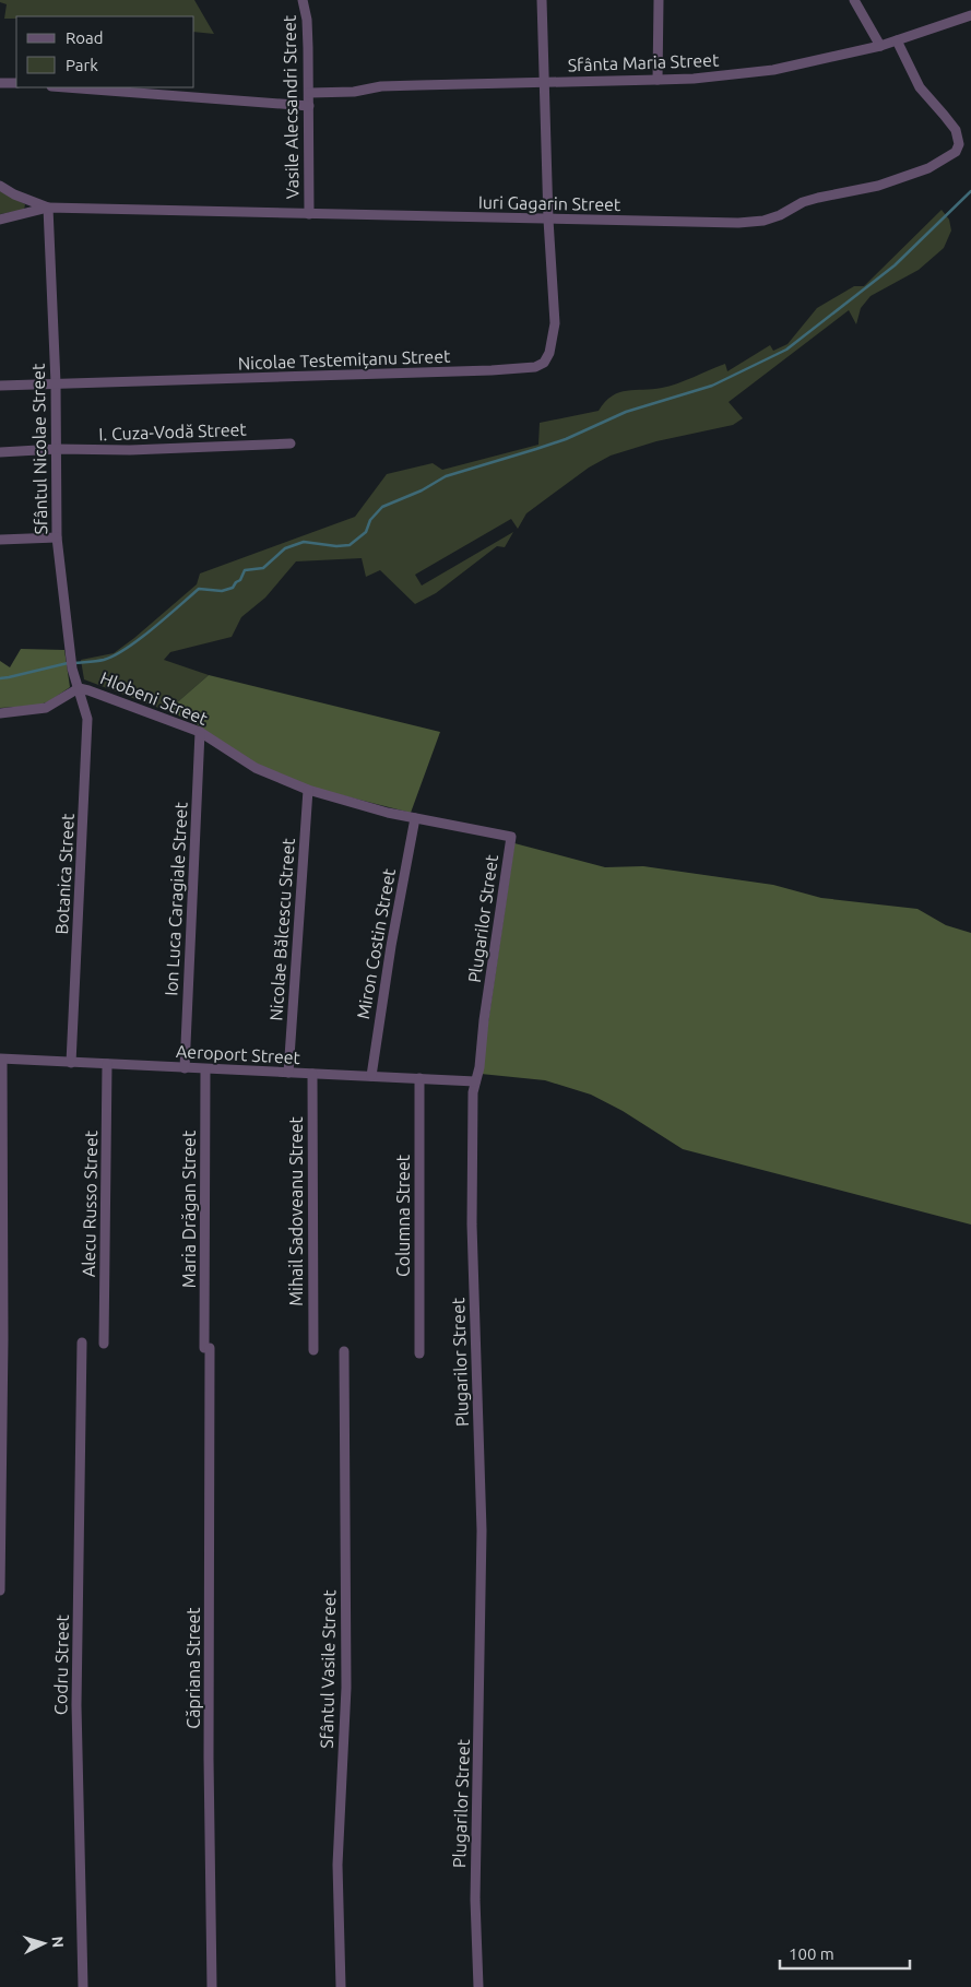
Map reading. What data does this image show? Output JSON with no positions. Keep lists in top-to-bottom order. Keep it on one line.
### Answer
{"streets":{"street":["Sfânta Maria Street","Vasile Alecsandri Street","Iuri Gagarin Street","Nicolae Testemițanu Street","I. Cuza-Vodă Street","Sfântul Nicolae Street","Hlobeni Street","Botanica Street","Ion Luca Caragiale Street","Plugarilor Street","Nicolae Bălcescu Street","Miron Costin Street","Aeroport Street","Alecu Russo Street","Maria Drăgan Street","Mihail Sadoveanu Street","Columna Street","Codru Street","Căpriana Street","Sfântul Vasile Street"]},"crossings":[["Sfânta Maria Street","Vasile Alecsandri Street"],["Sfânta Maria Street","Iuri Gagarin Street"],["Sfânta Maria Street","Nicolae Testemițanu Street"],["Vasile Alecsandri Street","Iuri Gagarin Street"],["Iuri Gagarin Street","Nicolae Testemițanu Street"],["Iuri Gagarin Street","Sfântul Nicolae Street"],["Nicolae Testemițanu Street","Sfântul Nicolae Street"],["I. Cuza-Vodă Street","Sfântul Nicolae Street"],["Sfântul Nicolae Street","Hlobeni Street"],["Sfântul Nicolae Street","Botanica Street"],["Hlobeni Street","Botanica Street"],["Hlobeni Street","Ion Luca Caragiale Street"],["Hlobeni Street","Plugarilor Street"],["Hlobeni Street","Nicolae Bălcescu Street"],["Hlobeni Street","Miron Costin Street"],["Botanica Street","Aeroport Street"],["Ion Luca Caragiale Street","Aeroport Street"],["Plugarilor Street","Miron Costin Street"],["Plugarilor Street","Aeroport Street"],["Nicolae Bălcescu Street","Aeroport Street"],["Miron Costin Street","Aeroport Street"],["Aeroport Street","Alecu Russo Street"],["Aeroport Street","Maria Drăgan Street"],["Aeroport Street","Mihail Sadoveanu Street"],["Aeroport Street","Columna Street"],["Maria Drăgan Street","Căpriana Street"]],"legend":["Road","Park"],"scale_bar":"100 m","north":"right"}
